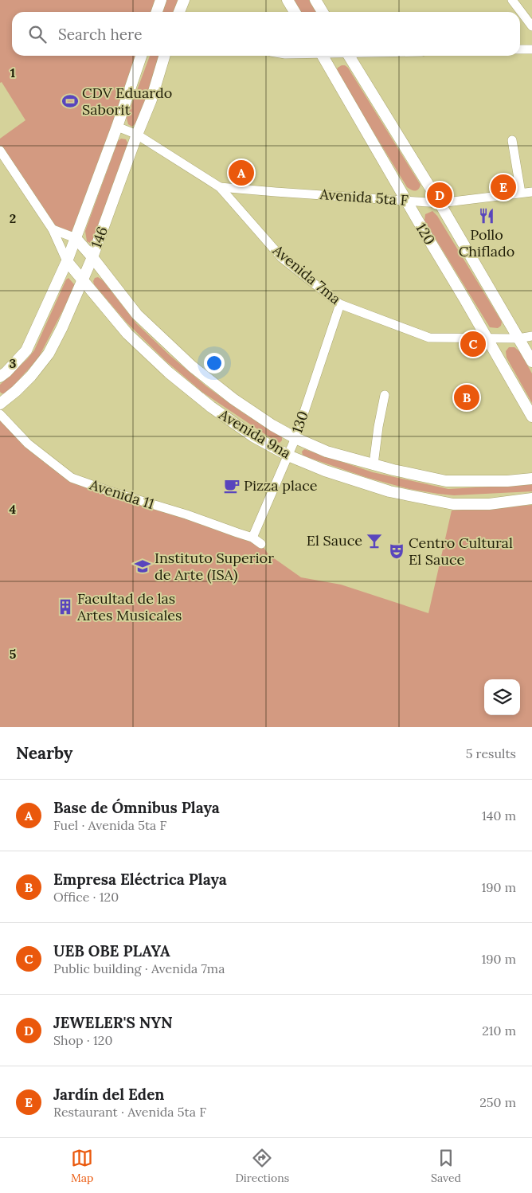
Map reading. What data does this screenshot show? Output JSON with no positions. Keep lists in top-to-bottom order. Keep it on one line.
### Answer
{"streets":{"main road":["120","146","Avenida 9na"],"street":["Avenida 5ta F","Avenida 7ma","130","Avenida 11"]},"crossings":[["Avenida 5ta F","120"],["Avenida 5ta F","Avenida 7ma"],["120","Avenida 7ma"],["146","Avenida 7ma"],["146","Avenida 9na"],["Avenida 7ma","130"],["130","Avenida 9na"],["130","Avenida 11"]],"places":{"sports":["CDV Eduardo Saborit"],"restaurant":["Pollo Chiflado"],"cafe":["Pizza place"],"bar":["El Sauce"],"theatre":["Centro Cultural El Sauce"],"school or university":["Instituto Superior de Arte (ISA)"],"building":["Facultad de las Artes Musicales"]},"page":{"search":"Search here","pins":["A","E","D","C","B"],"heading":["Nearby","5 results"],"list":[{"mark":"A","name":"Base de Ómnibus Playa","note":"Fuel · Avenida 5ta F","value":"140 m"},{"mark":"B","name":"Empresa Eléctrica Playa","note":"Office · 120","value":"190 m"},{"mark":"C","name":"UEB OBE PLAYA","note":"Public building · Avenida 7ma","value":"190 m"},{"mark":"D","name":"JEWELER'S NYN","note":"Shop · 120","value":"210 m"},{"mark":"E","name":"Jardín del Eden","note":"Restaurant · Avenida 5ta F","value":"250 m"}],"nav":["Map","Directions","Saved"]},"grid":{"rows":["1","2","3","4","5"]}}
